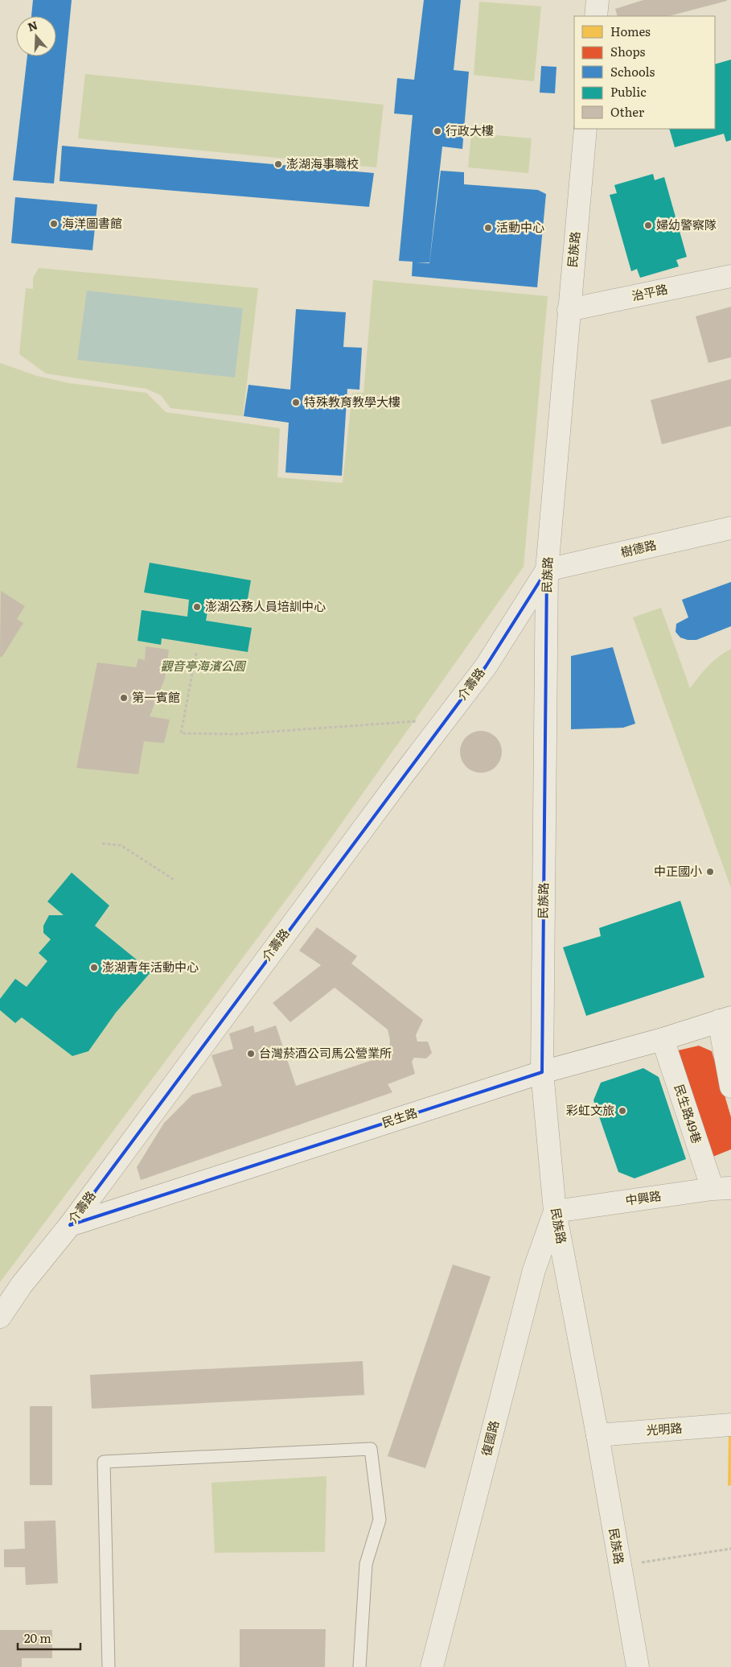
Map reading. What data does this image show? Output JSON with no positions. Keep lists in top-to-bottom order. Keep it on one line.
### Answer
{"streets":{"street":["民族路","治平路","樹德路","介壽路","民生路49巷","民生路","中興路","光明路","復國路"]},"crossings":[["民族路","治平路"],["民族路","樹德路"],["民族路","介壽路"],["民族路","民生路"],["民族路","中興路"],["民族路","光明路"],["民族路","復國路"],["樹德路","介壽路"],["介壽路","民生路"],["民生路49巷","民生路"],["民生路49巷","中興路"],["中興路","復國路"]],"parks":["觀音亭海濱公園"],"places":["行政大樓","澎湖海事職校","海洋圖書館","婦幼警察隊","活動中心","特殊教育教學大樓","澎湖公務人員培訓中心","第一賓館","中正國小","澎湖青年活動中心","台灣菸酒公司馬公營業所","彩虹文旅"],"legend":["Homes","Shops","Schools","Public","Other"],"scale_bar":"20 m","north":"top"}
